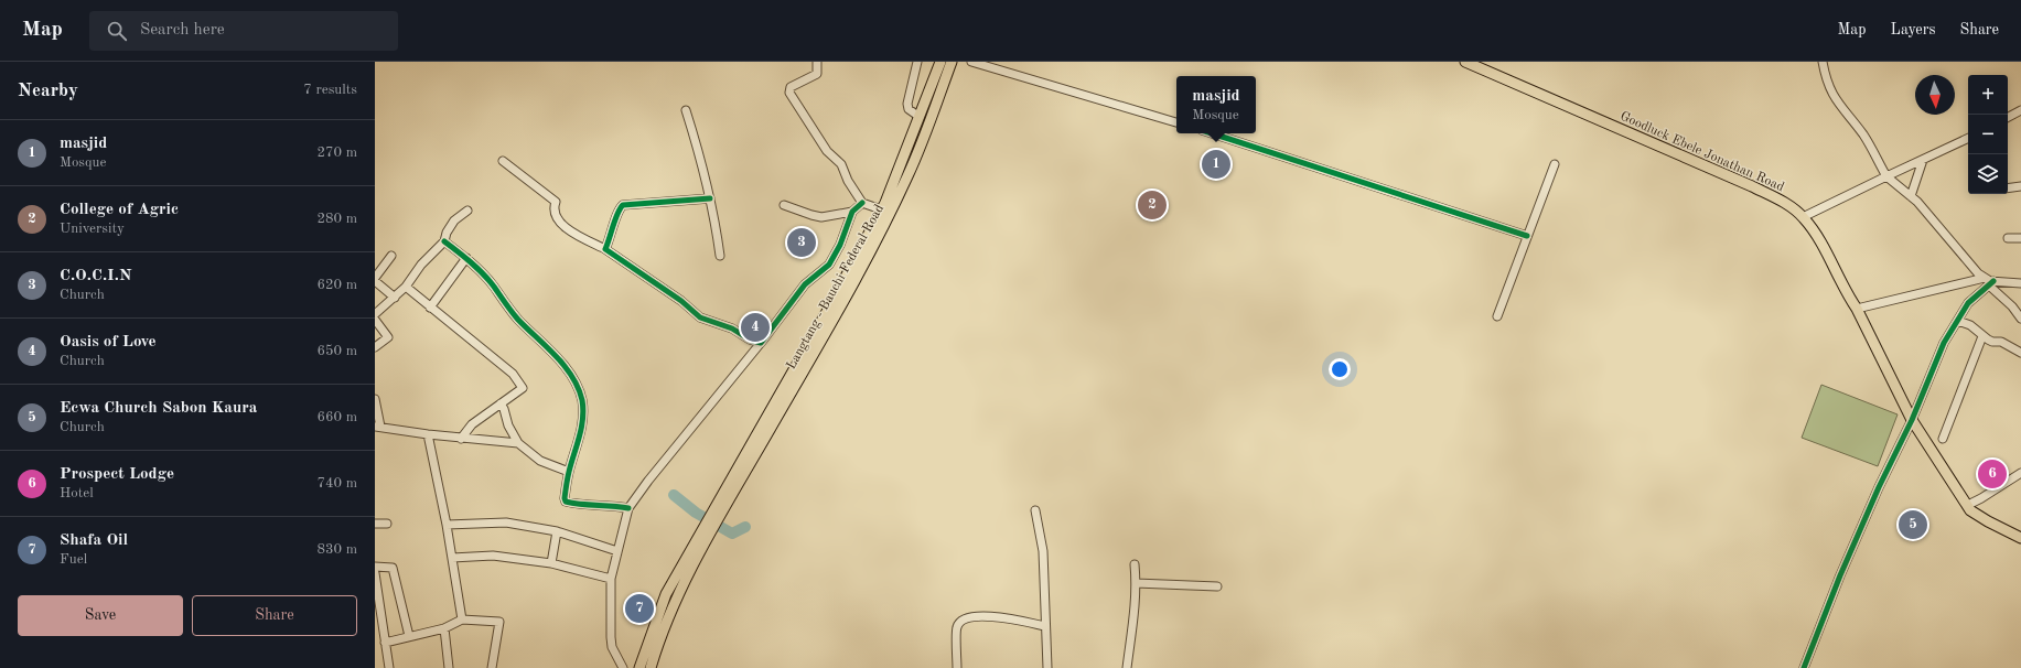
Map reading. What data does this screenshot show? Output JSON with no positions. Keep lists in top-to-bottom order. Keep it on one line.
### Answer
{"streets":{"main road":["Goodluck Ebele Jonathan Road","Langtang - Bauchi Federal Road"]},"north":"bottom","page":{"header":"Map","search":"Search here","nav":["Map","Layers","Share"],"heading":["Nearby","7 results"],"map_buttons":["+","−"],"popup":["masjid","Mosque"],"list":[{"mark":"1","name":"masjid","note":"Mosque","value":"270 m"},{"mark":"2","name":"College of Agric","note":"University","value":"280 m"},{"mark":"3","name":"C.O.C.I.N","note":"Church","value":"620 m"},{"mark":"4","name":"Oasis of Love","note":"Church","value":"650 m"},{"mark":"5","name":"Ecwa Church Sabon Kaura","note":"Church","value":"660 m"},{"mark":"6","name":"Prospect Lodge","note":"Hotel","value":"740 m"},{"mark":"7","name":"Shafa Oil","note":"Fuel","value":"830 m"}],"pins":["1","2","3","4","6","5","7"],"buttons":["Save","Share"]}}
